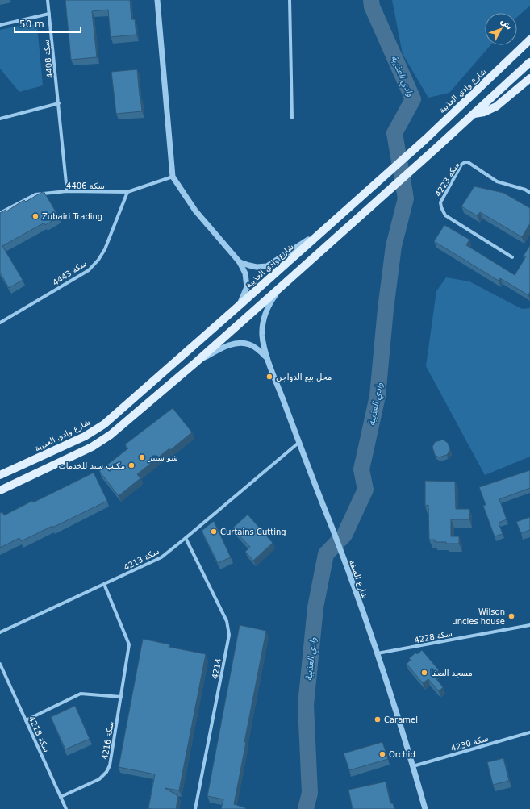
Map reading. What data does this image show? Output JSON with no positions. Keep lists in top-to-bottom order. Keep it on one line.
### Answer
{"streets":{"main road":["شارع وادي العذيبة"],"street":["سكة 4408","سكة 4223","سكة 4406","سكة 4443","سكة 4213","شارع الصفة","سكة 4228","4214","سكة 4218","سكة 4216","سكة 4230"]},"crossings":[["سكة 4408","سكة 4406"],["سكة 4406","سكة 4443"],["سكة 4213","شارع الصفة"],["سكة 4213","4214"],["سكة 4213","سكة 4216"],["شارع الصفة","سكة 4228"],["شارع الصفة","سكة 4230"],["سكة 4218","سكة 4216"]],"water":["وادي العذيبة"],"places":["Zubairi Trading","محل بيع الدواجن","شو سنتر","مكتب سند للخدمات","Curtains Cutting","Wilson uncles house","مسجد الصفا","Caramel","Orchid"],"scale_bar":"50 m","north":"top right"}
